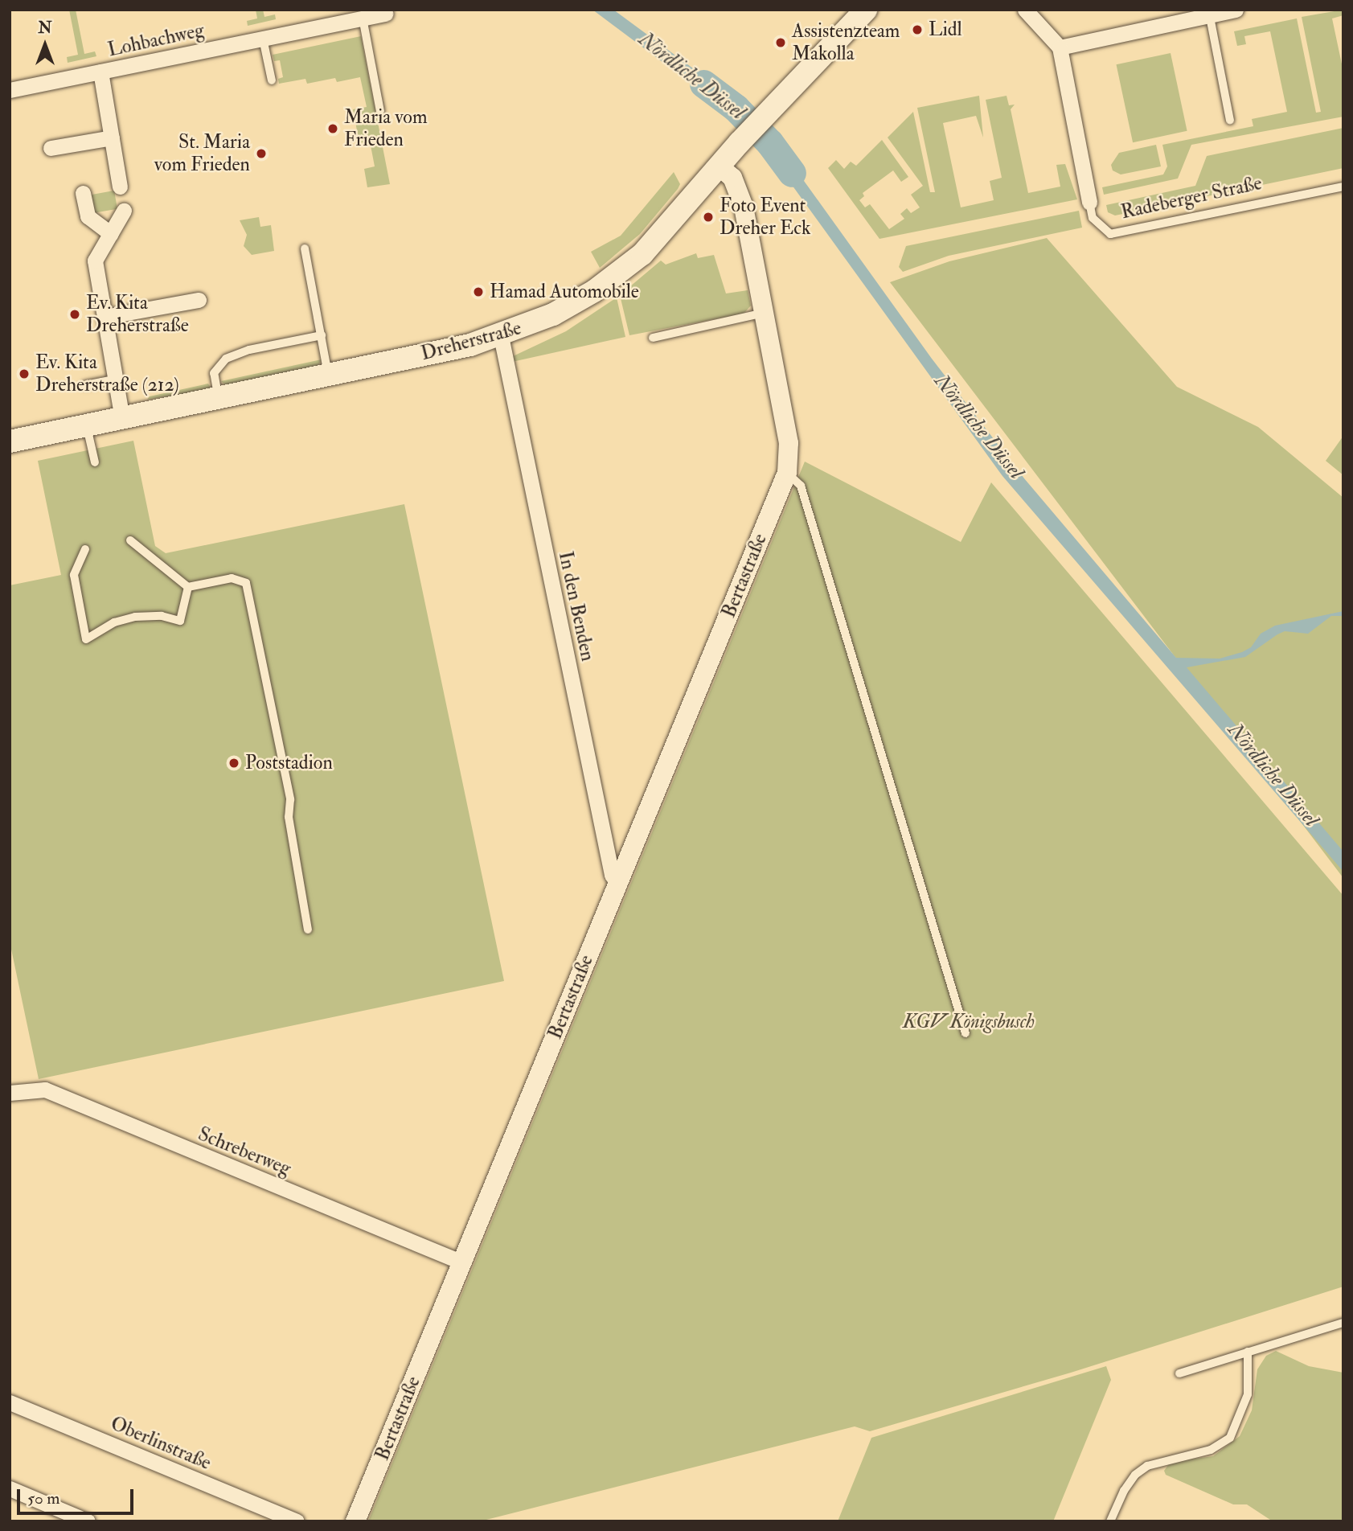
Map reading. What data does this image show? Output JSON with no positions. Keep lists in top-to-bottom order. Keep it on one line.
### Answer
{"streets":{"main road":["Dreherstraße"],"street":["Lohbachweg","Radeberger Straße","Bertastraße","In den Benden","Schreberweg","Oberlinstraße"]},"crossings":[["Dreherstraße","Bertastraße"],["Dreherstraße","In den Benden"],["Bertastraße","In den Benden"],["Bertastraße","Schreberweg"]],"water":["Nördliche Düssel"],"parks":["KGV Königsbusch"],"places":["Lidl","Assistenzteam Makolla","Maria vom Frieden","St. Maria vom Frieden","Foto Event Dreher Eck","Hamad Automobile","Ev. Kita Dreherstraße","Ev. Kita Dreherstraße (212)","Poststadion"],"scale_bar":"50 m","north":"top"}
